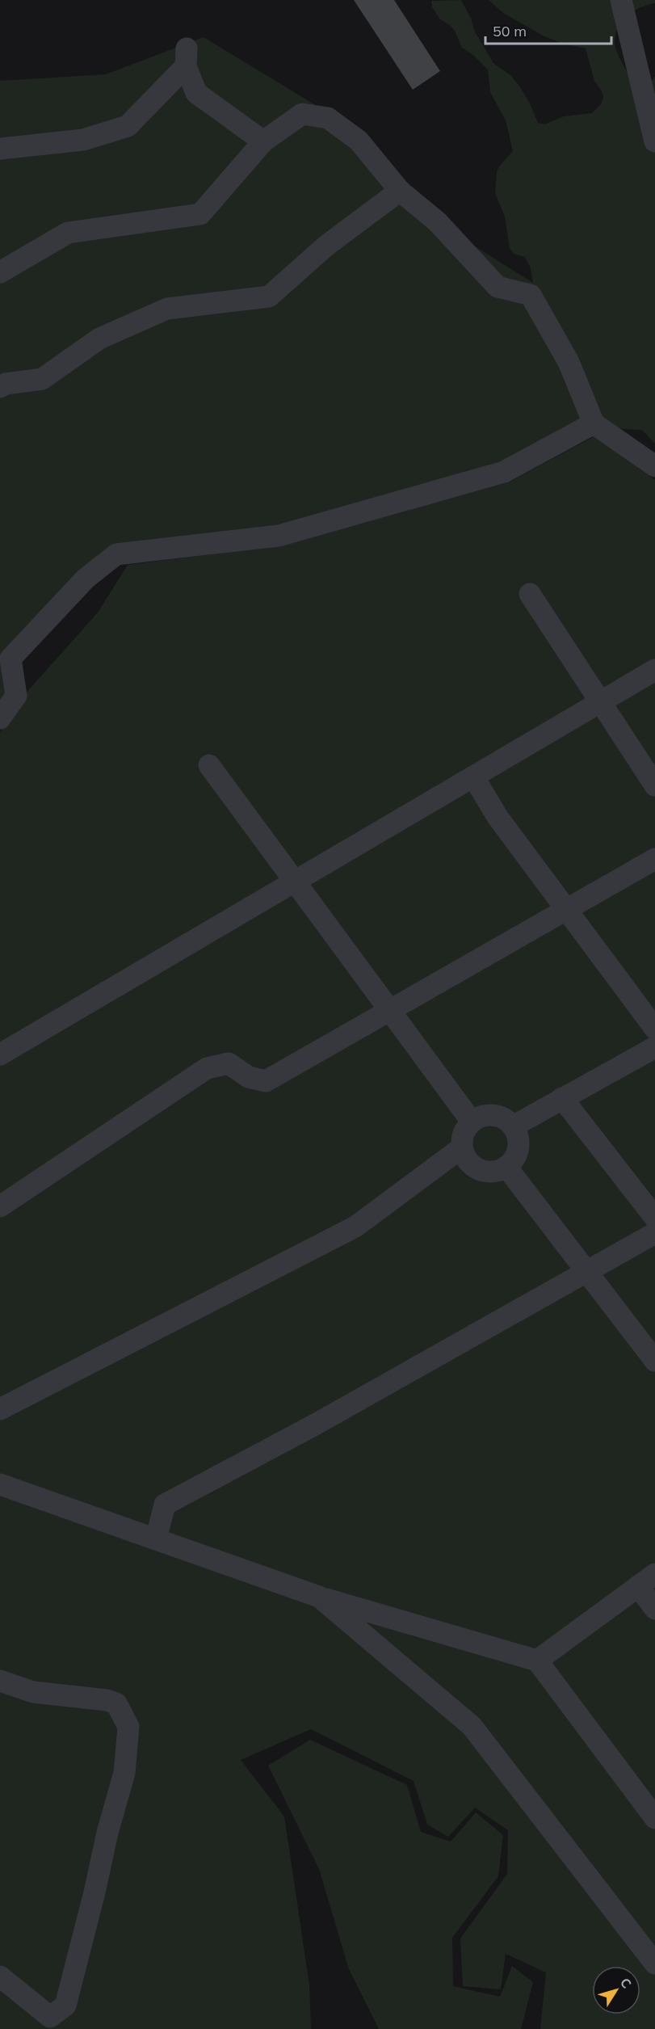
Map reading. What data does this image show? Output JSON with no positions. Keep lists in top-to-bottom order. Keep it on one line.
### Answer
{"scale_bar":"50 m","north":"top right"}
